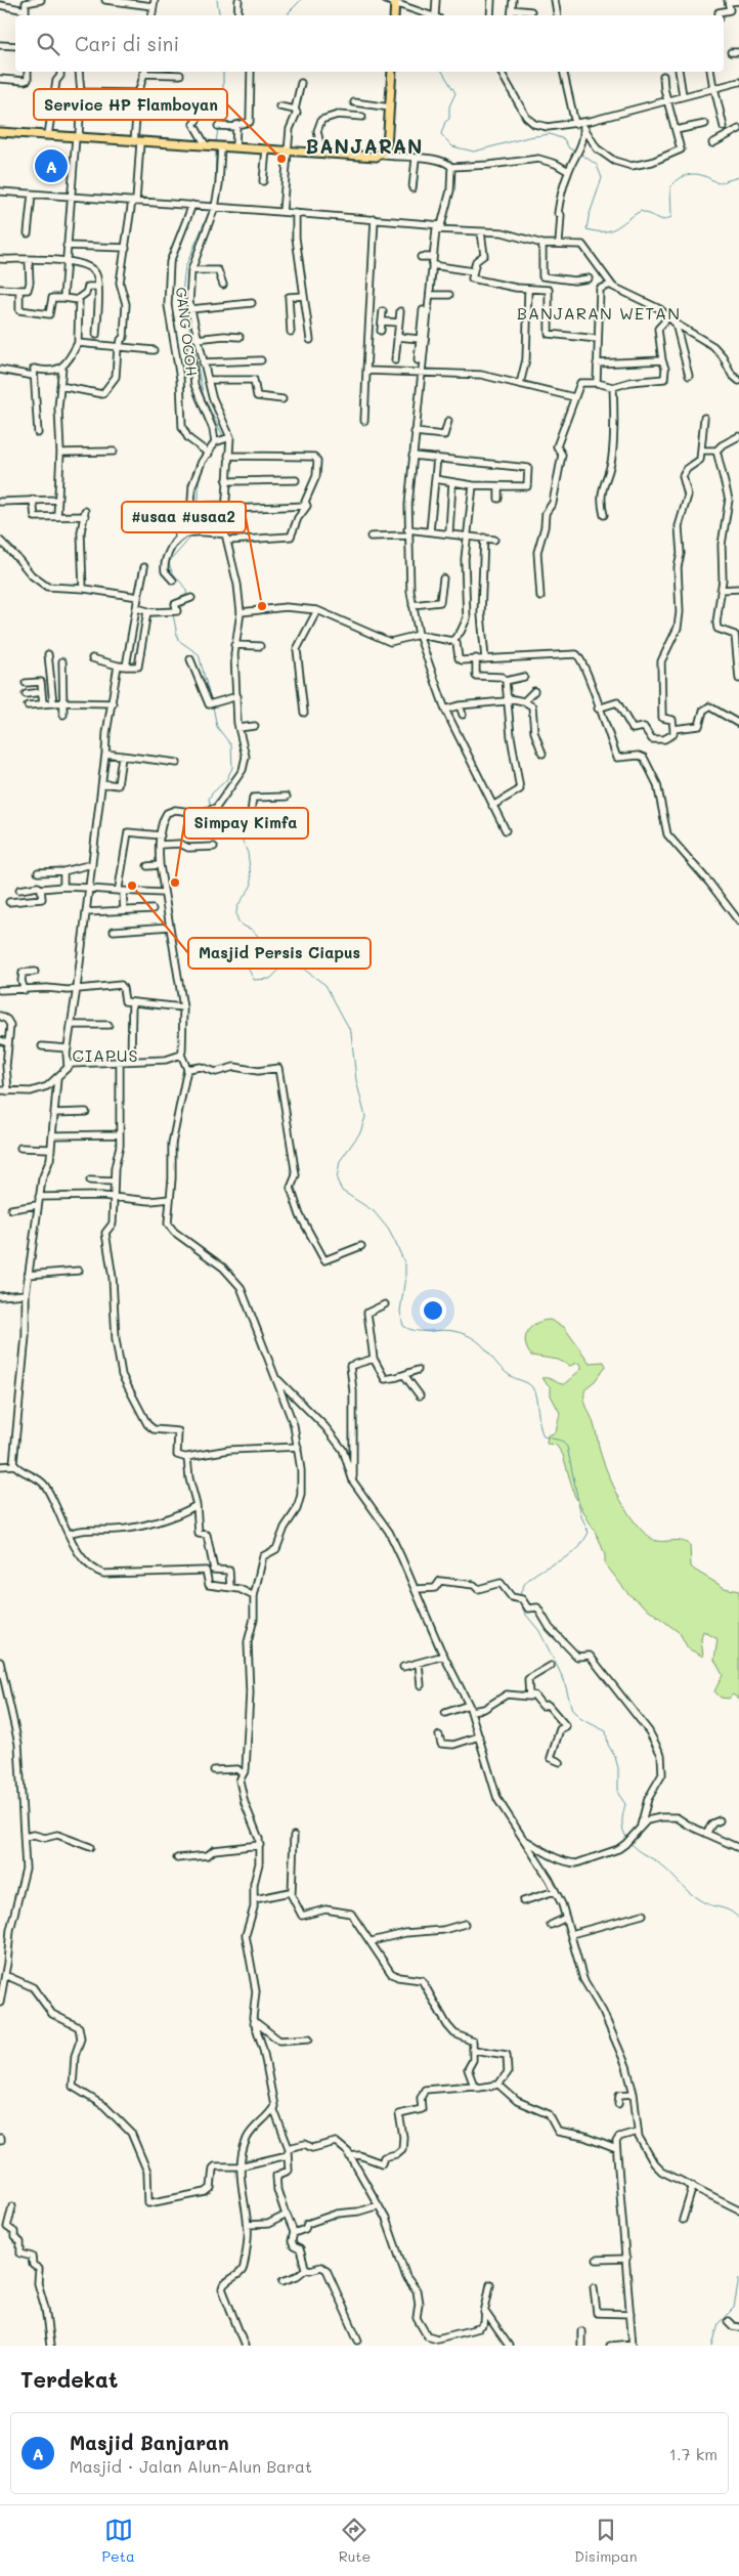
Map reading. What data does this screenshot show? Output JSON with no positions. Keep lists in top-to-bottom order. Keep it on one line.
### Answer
{"streets":{"street":["GANG OCOH"]},"districts":["BANJARAN","BANJARAN WETAN","CIAPUS"],"places":["Service HP Flamboyan","#usaa #usaa2","Simpay Kimfa","Masjid Persis Ciapus"],"page":{"search":"Cari di sini","pins":"A","heading":"Terdekat","list":[{"mark":"A","name":"Masjid Banjaran","note":"Masjid · Jalan Alun-Alun Barat","value":"1.7 km"}],"nav":["Peta","Rute","Disimpan"]}}
